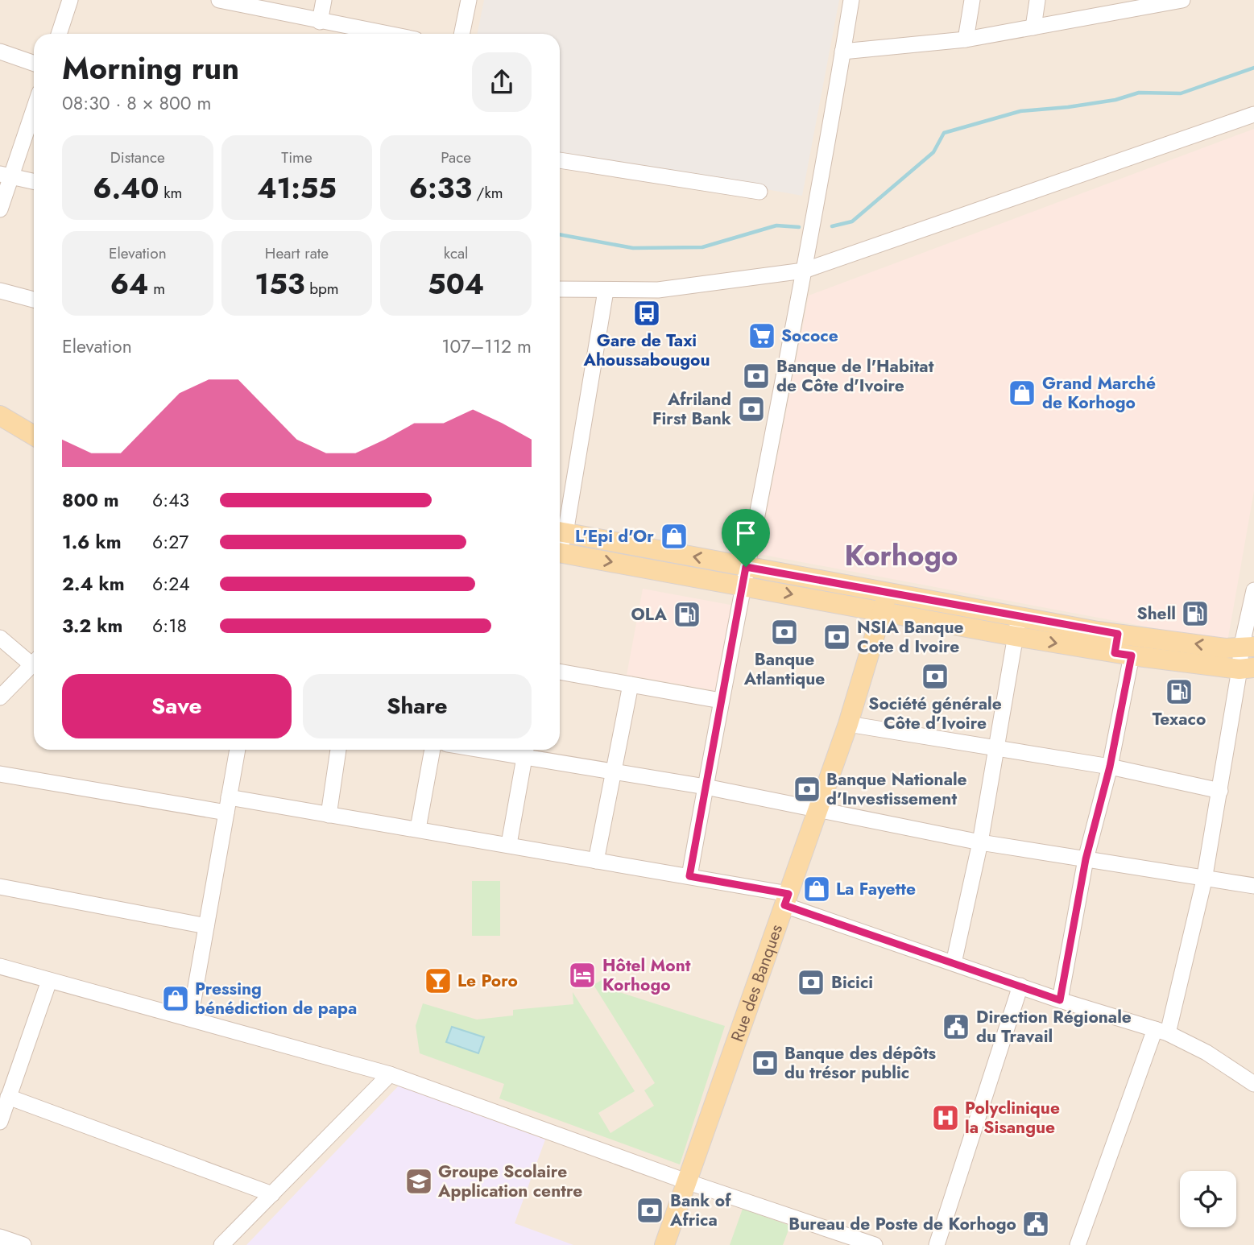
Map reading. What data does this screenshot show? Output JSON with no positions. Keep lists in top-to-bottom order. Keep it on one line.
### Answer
{"streets":{"main road":["Rue des Banques"]},"districts":["Korhogo"],"places":{"bus stop":["Gare de Taxi Ahoussabougou"],"supermarket":["Sococe"],"bank":["Banque de l'Habitat de Côte d'Ivoire","Afriland First Bank","Banque Atlantique","NSIA Banque Cote d Ivoire","Société générale Côte d’Ivoire","Banque Nationale d'Investissement","Bicici","Banque des dépôts du trésor public","Bank of Africa"],"shop":["Grand Marché de Korhogo","L'Epi d'Or","La Fayette","Pressing bénédiction de papa"],"fuel station":["Shell","OLA","Texaco"],"hotel":["Hôtel Mont Korhogo"],"bar":["Le Poro"],"public building":["Direction Régionale du Travail","Bureau de Poste de Korhogo"],"hospital":["Polyclinique la Sisangue"],"school or university":["Groupe Scolaire Application centre"]},"page":{"heading":["Morning run","08:30 · 8 × 800 m"],"stats":[["Distance","6.40 km"],["Time","41:55"],["Pace","6:33 /km"],["Elevation","64 m"],["Heart rate","153 bpm"],["kcal","504"]],"chart":["Elevation","107–112 m"],"list":[{"name":"800 m","note":"6:43"},{"name":"1.6 km","note":"6:27"},{"name":"2.4 km","note":"6:24"},{"name":"3.2 km","note":"6:18"}],"buttons":["Save","Share"]}}
